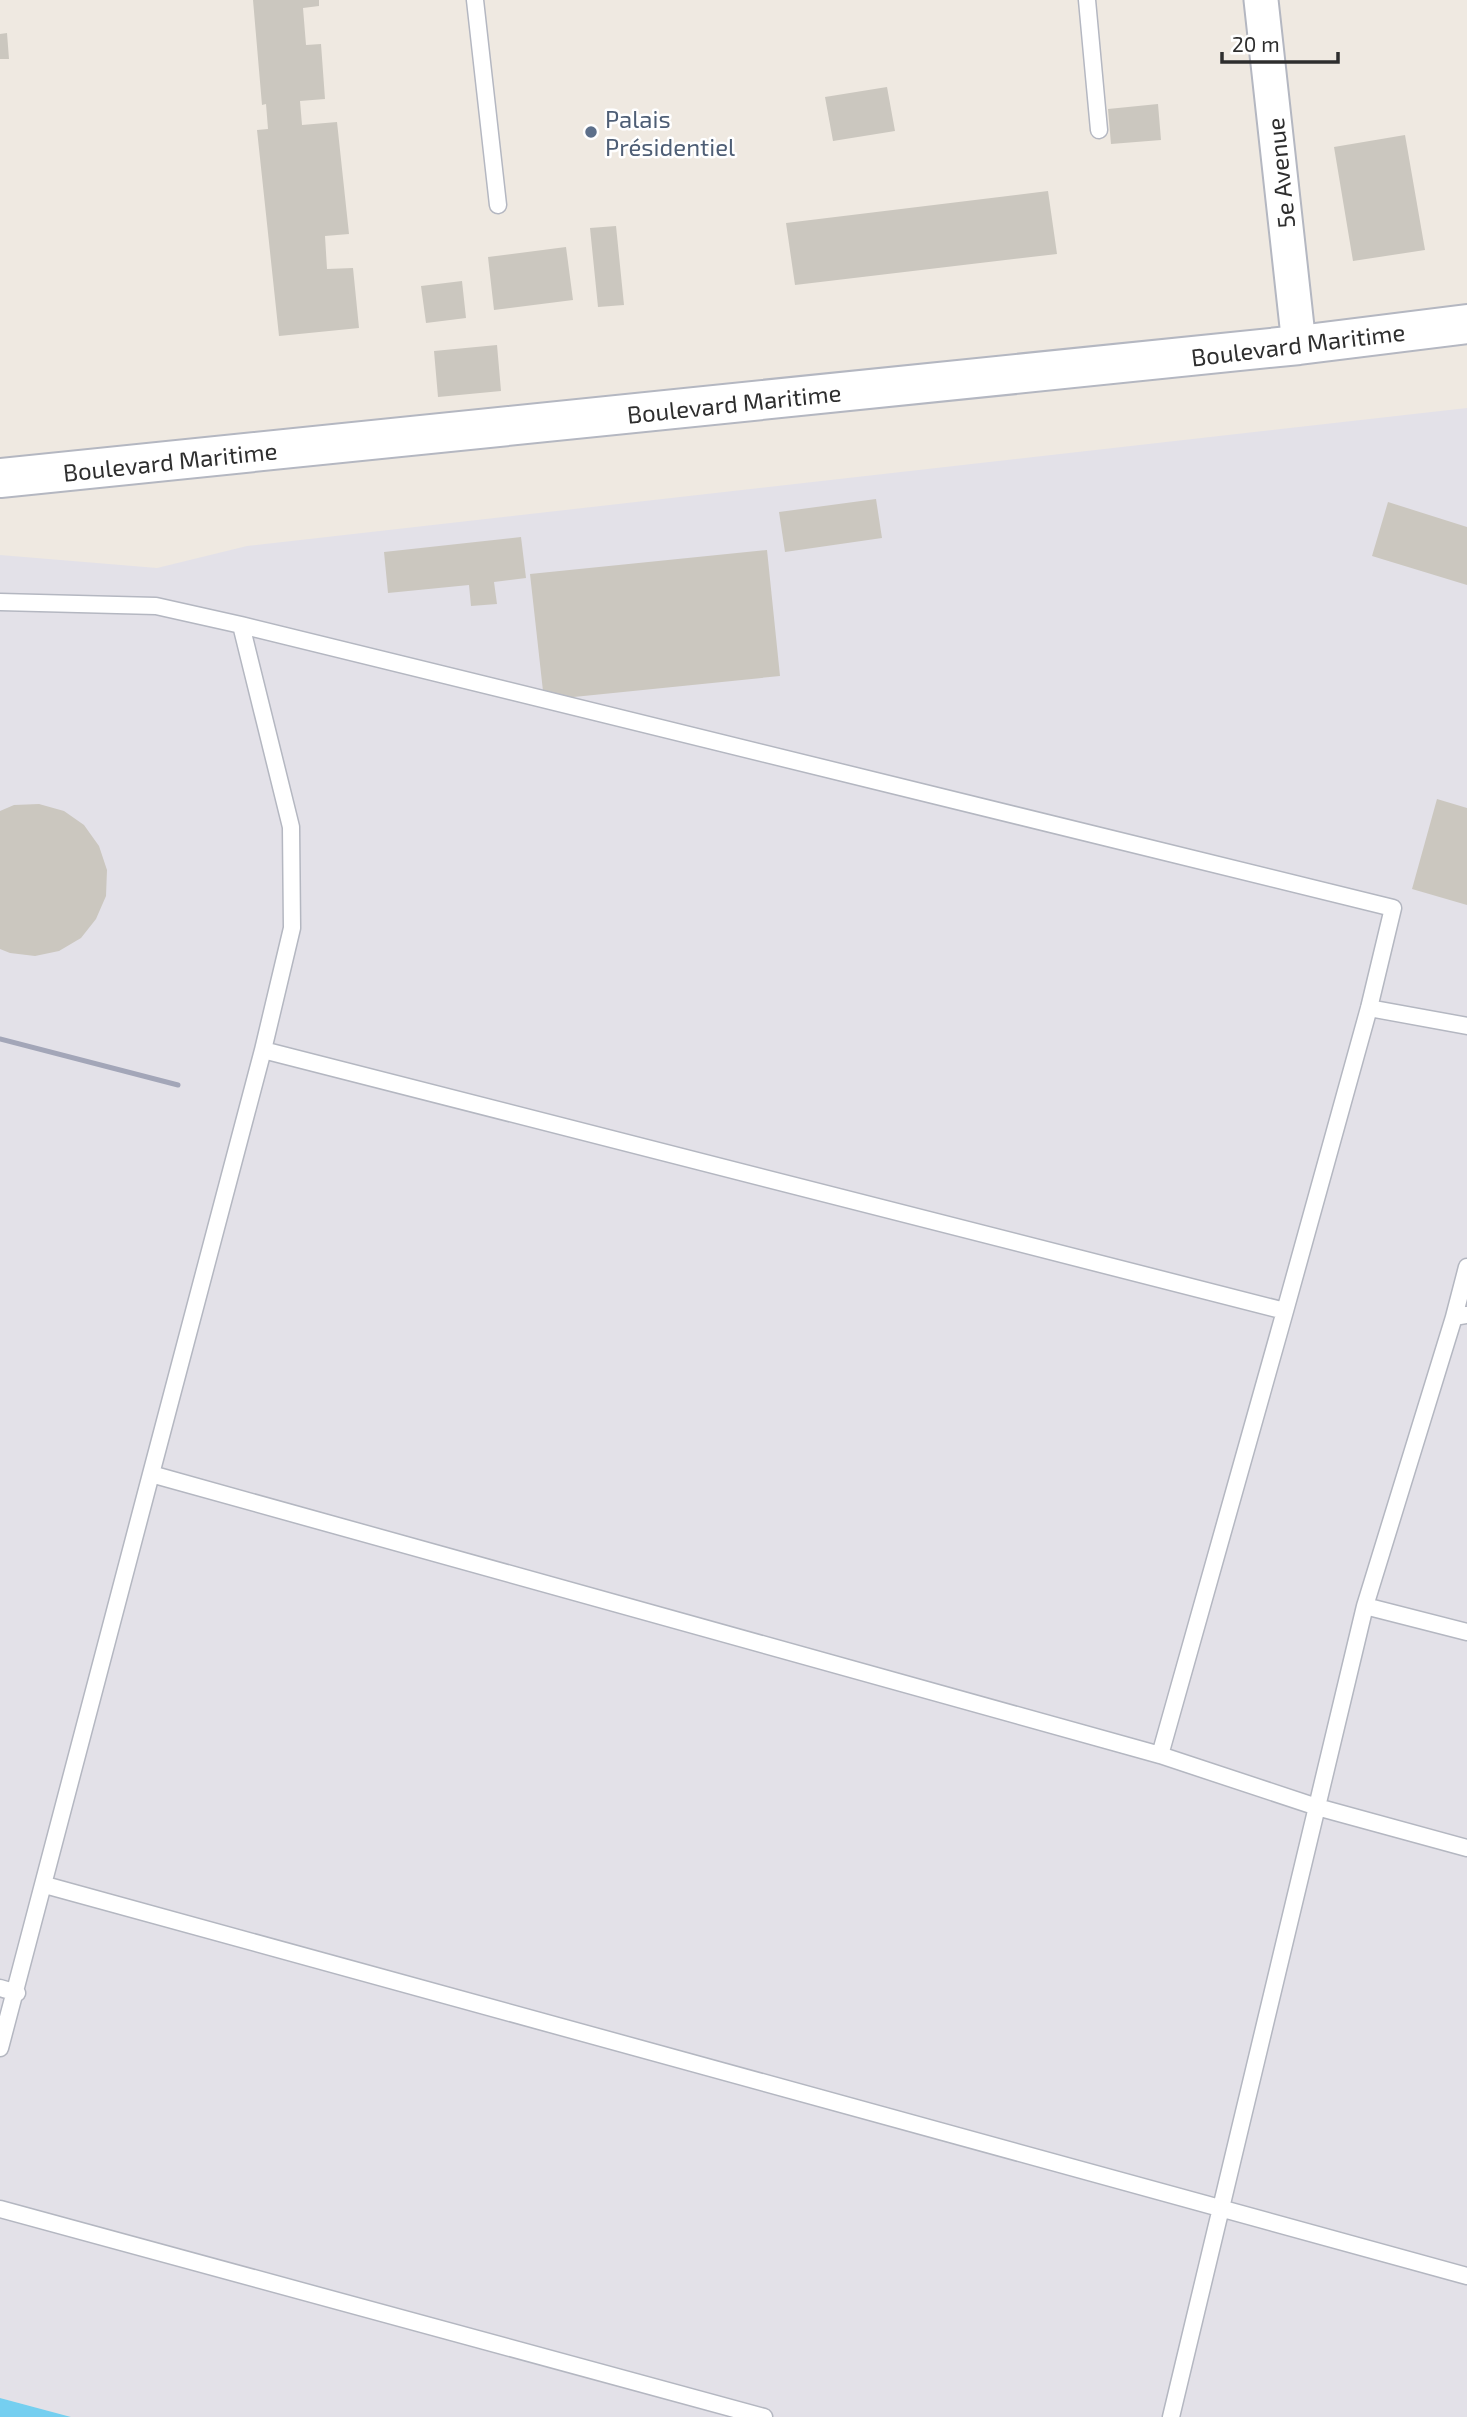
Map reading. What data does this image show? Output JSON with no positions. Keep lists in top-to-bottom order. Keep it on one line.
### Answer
{"streets":{"street":["5e Avenue","Boulevard Maritime"]},"crossings":[["5e Avenue","Boulevard Maritime"]],"places":["Palais Présidentiel"],"scale_bar":"20 m"}
